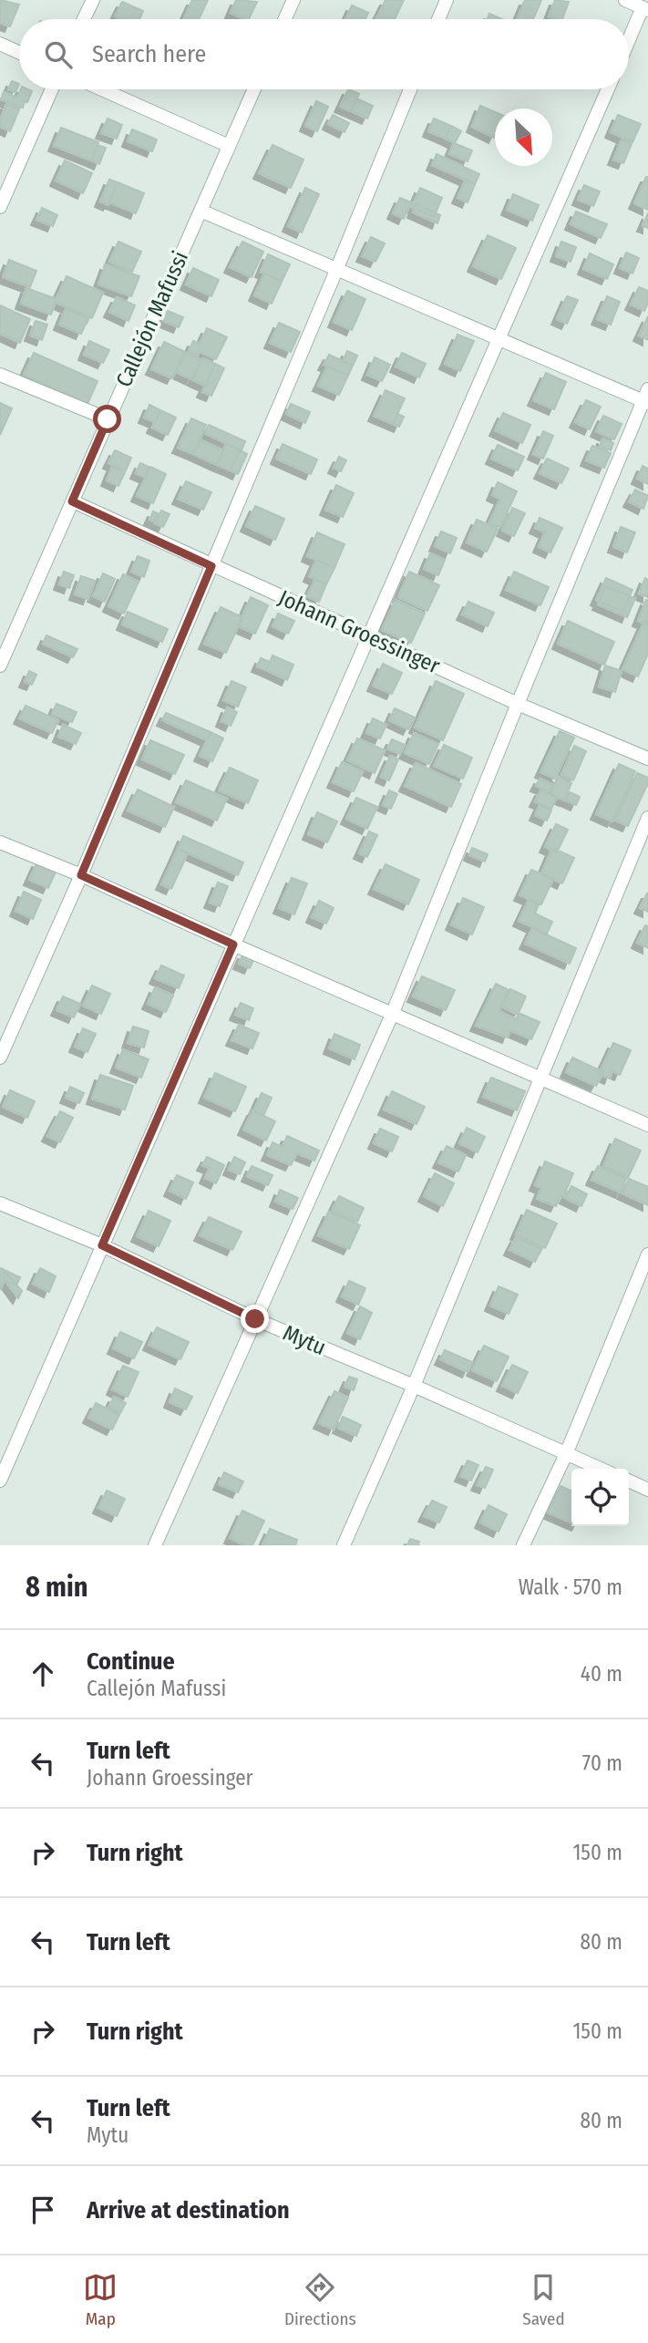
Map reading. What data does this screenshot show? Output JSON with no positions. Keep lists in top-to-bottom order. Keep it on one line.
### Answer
{"streets":{"street":["Callejón Mafussi","Johann Groessinger","Mytu"]},"crossings":[["Callejón Mafussi","Johann Groessinger"]],"north":"bottom right","page":{"search":"Search here","heading":["8 min","Walk · 570 m"],"list":[["Continue","Callejón Mafussi","40 m"],["Turn left","Johann Groessinger","70 m"],["Turn right","150 m"],["Turn left","80 m"],["Turn right","150 m"],["Turn left","Mytu","80 m"],"Arrive at destination"],"nav":["Map","Directions","Saved"]}}
